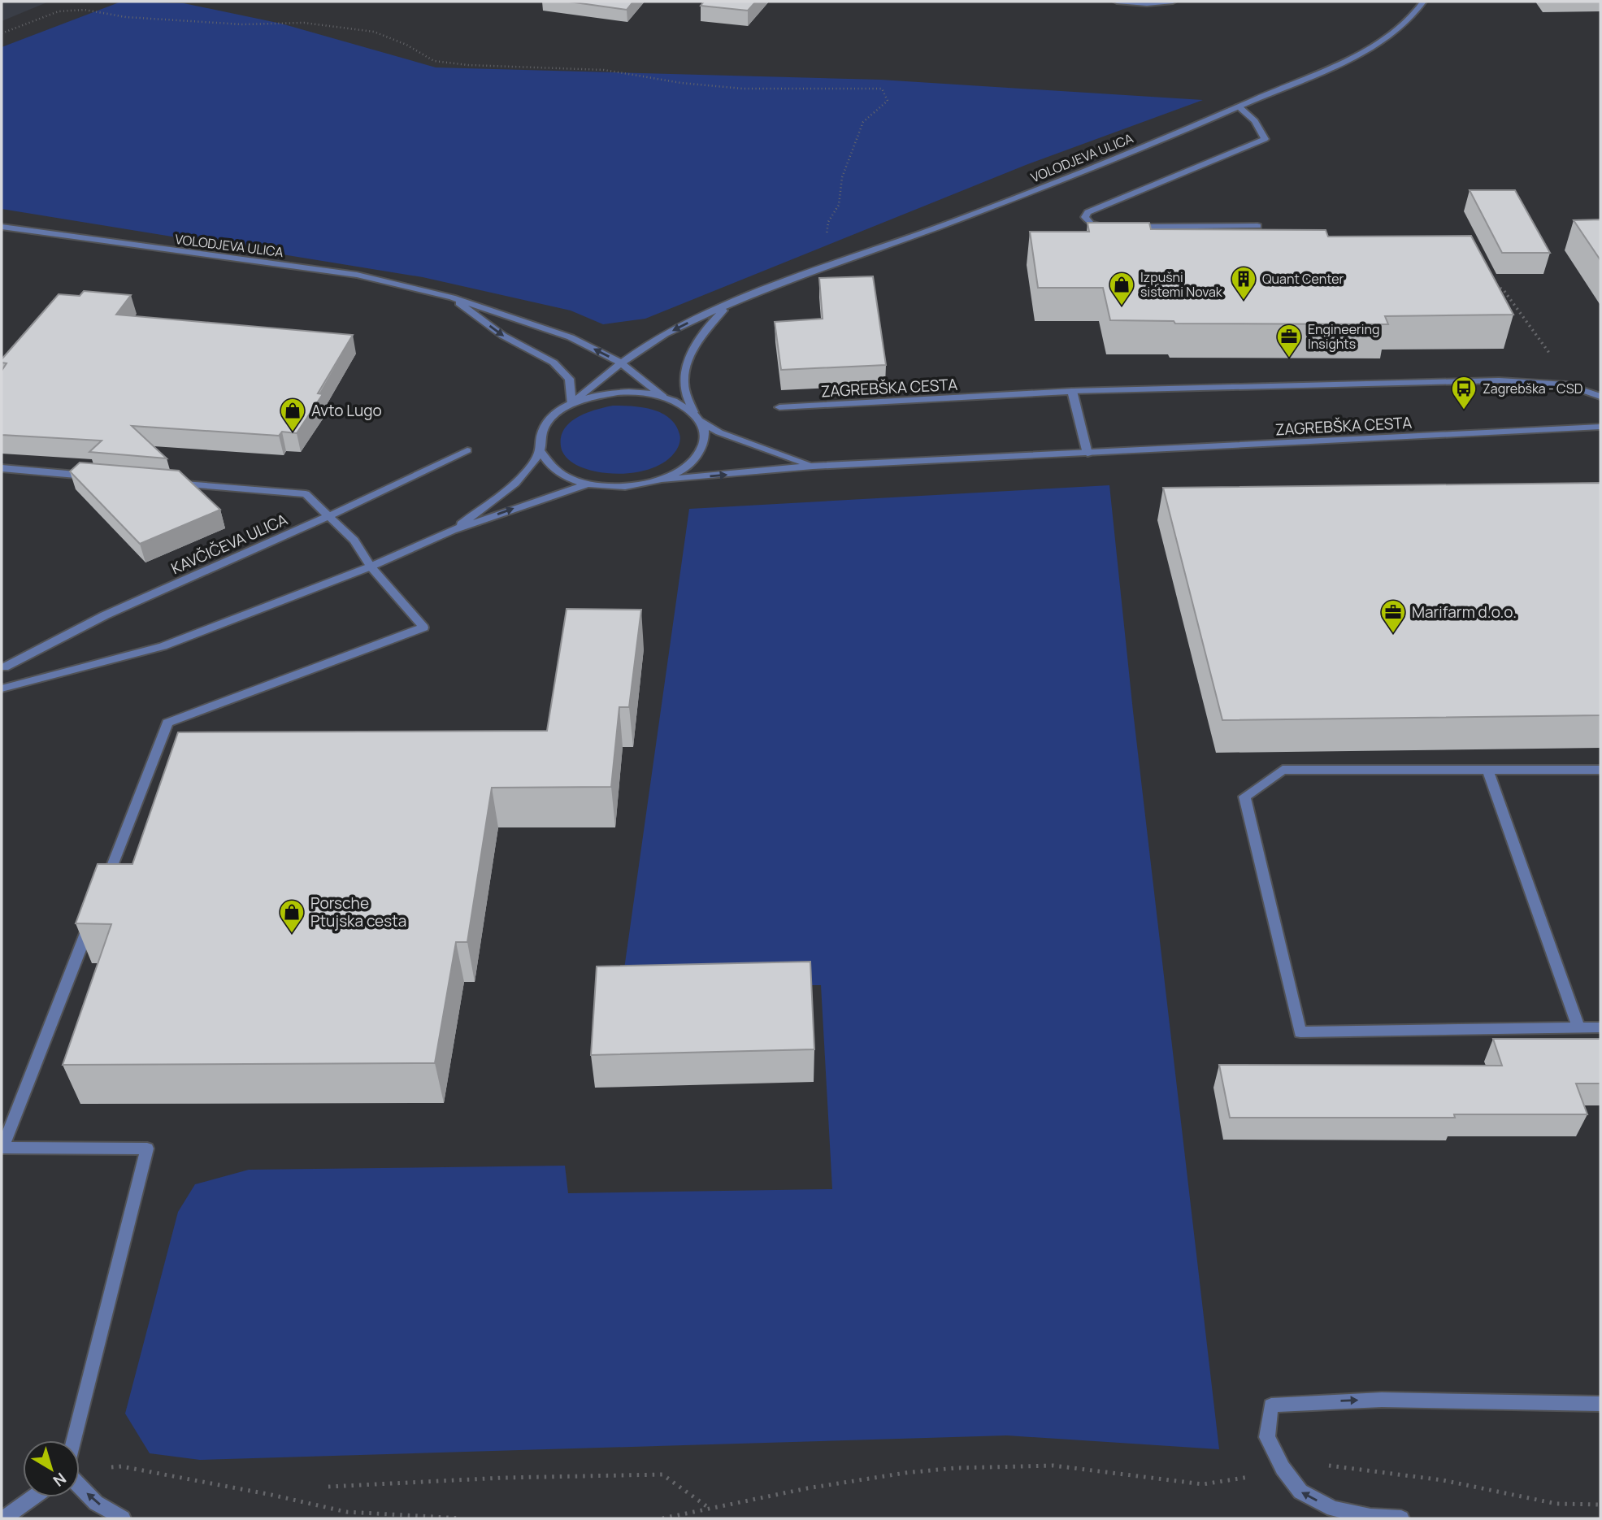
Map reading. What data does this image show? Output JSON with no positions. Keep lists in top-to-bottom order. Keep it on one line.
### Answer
{"streets":{"street":["VOLODJEVA ULICA","ZAGREBŠKA CESTA","KAVČIČEVA ULICA"]},"crossings":[["VOLODJEVA ULICA","ZAGREBŠKA CESTA"]],"places":{"building":["Quant Center"],"shop":["Izpušni sistemi Novak","Avto Lugo","Porsche Ptujska cesta"],"office":["Engineering Insights","Marifarm d.o.o."],"bus stop":["Zagrebška - CSD"]},"north":"bottom right"}
